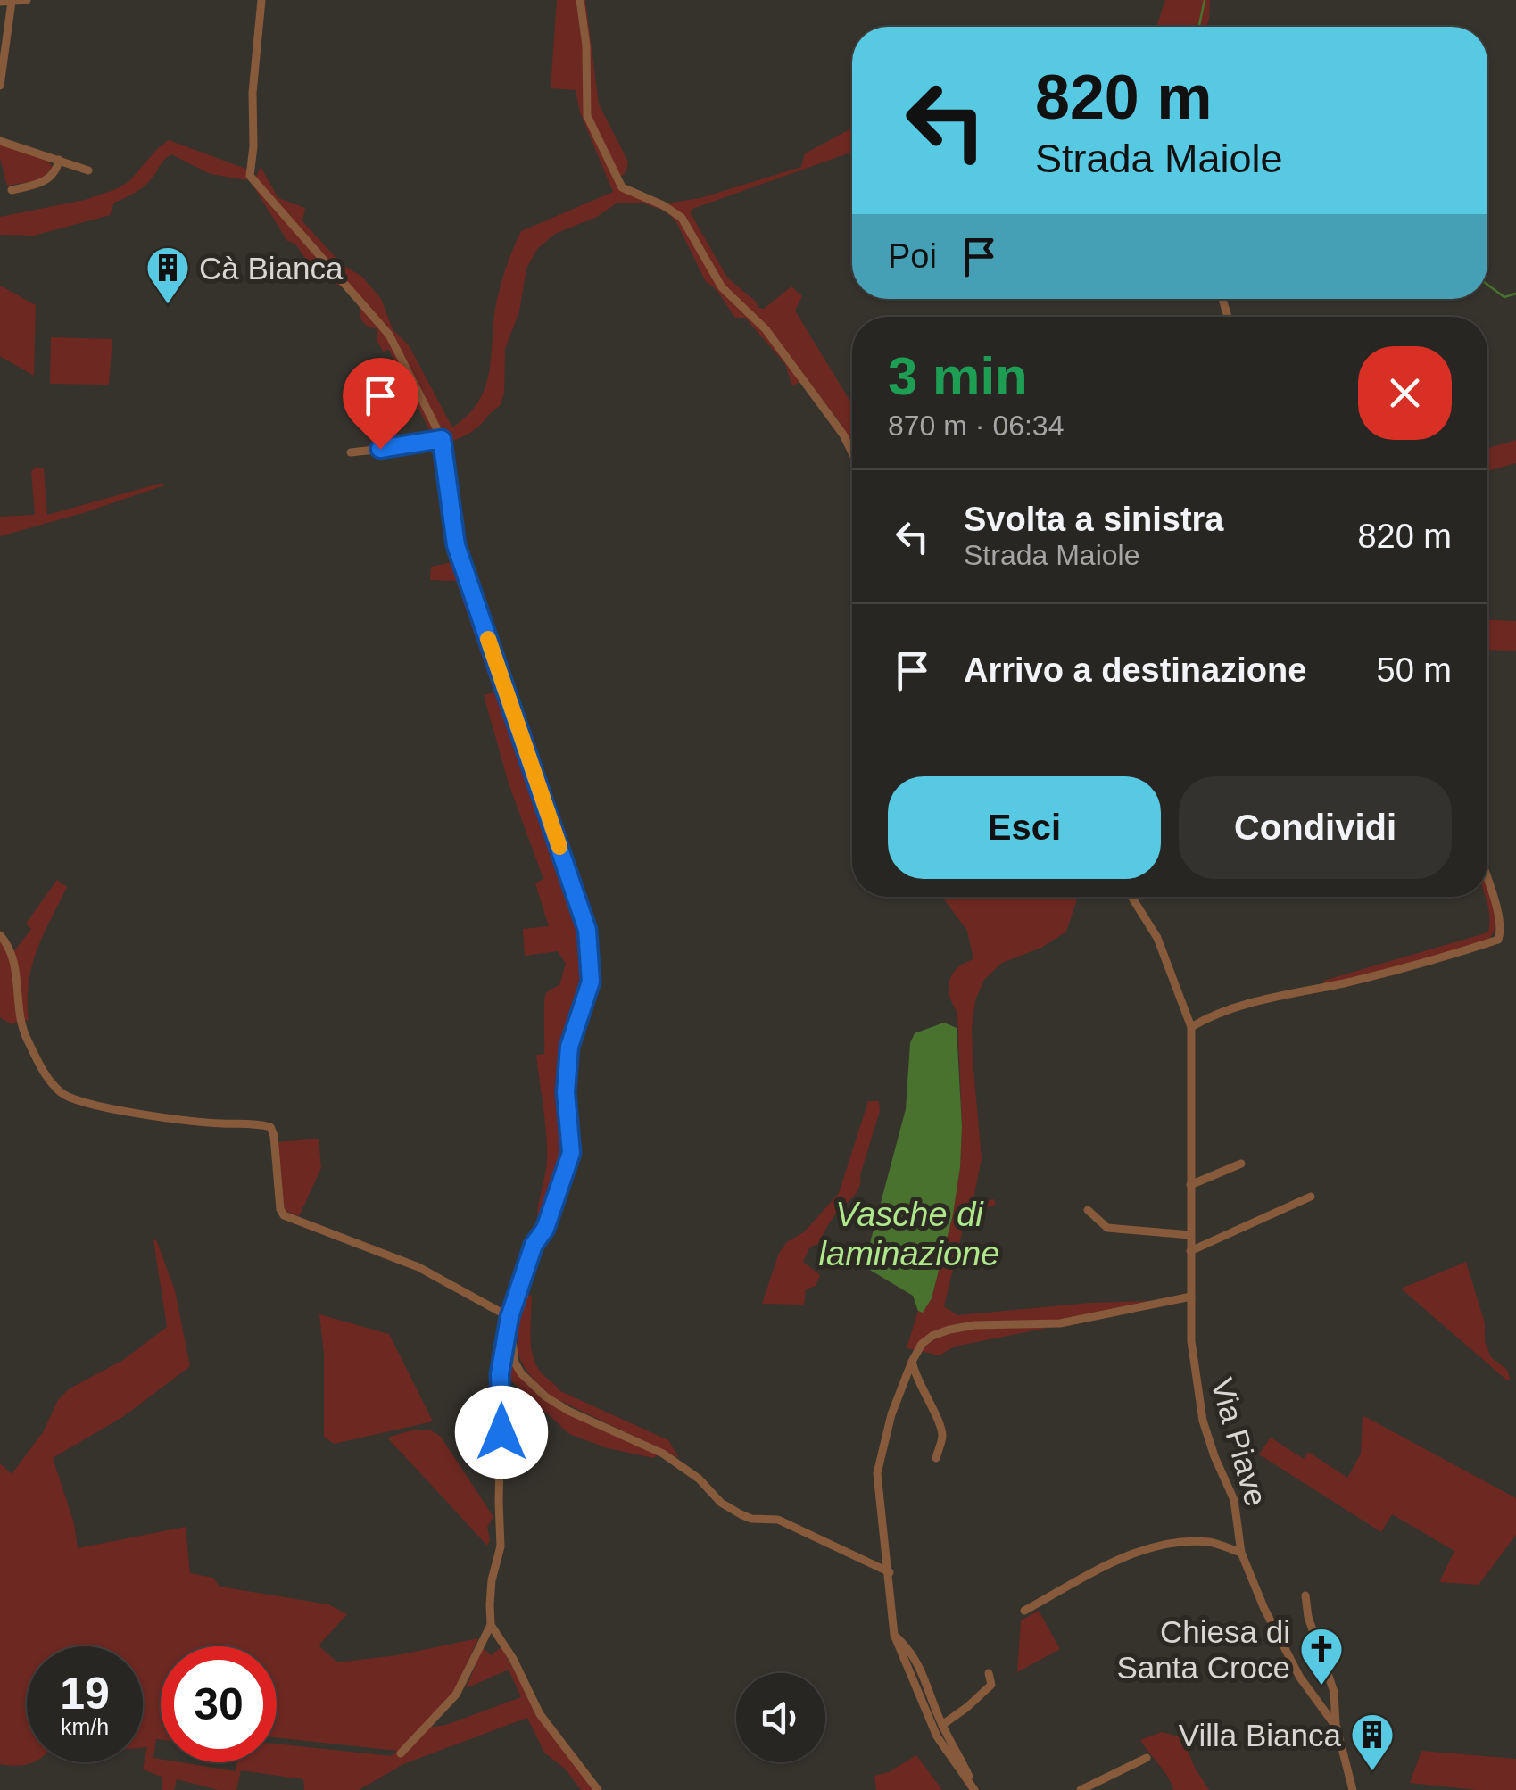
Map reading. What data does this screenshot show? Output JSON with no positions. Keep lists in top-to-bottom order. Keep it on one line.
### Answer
{"streets":{"street":["Via Piave"]},"water":["Vasche di laminazione"],"places":{"building":["Cà Bianca","Villa Bianca"],"church":["Chiesa di Santa Croce"]},"page":{"turn":["820 m","Strada Maiole"],"then":"Poi","heading":["3 min","870 m · 06:34"],"list":[{"name":"Svolta a sinistra","note":"Strada Maiole","value":"820 m"},{"name":"Arrivo a destinazione","value":"50 m"}],"buttons":["Esci","Condividi"],"speed":"19 km/h","limit":"30"}}
